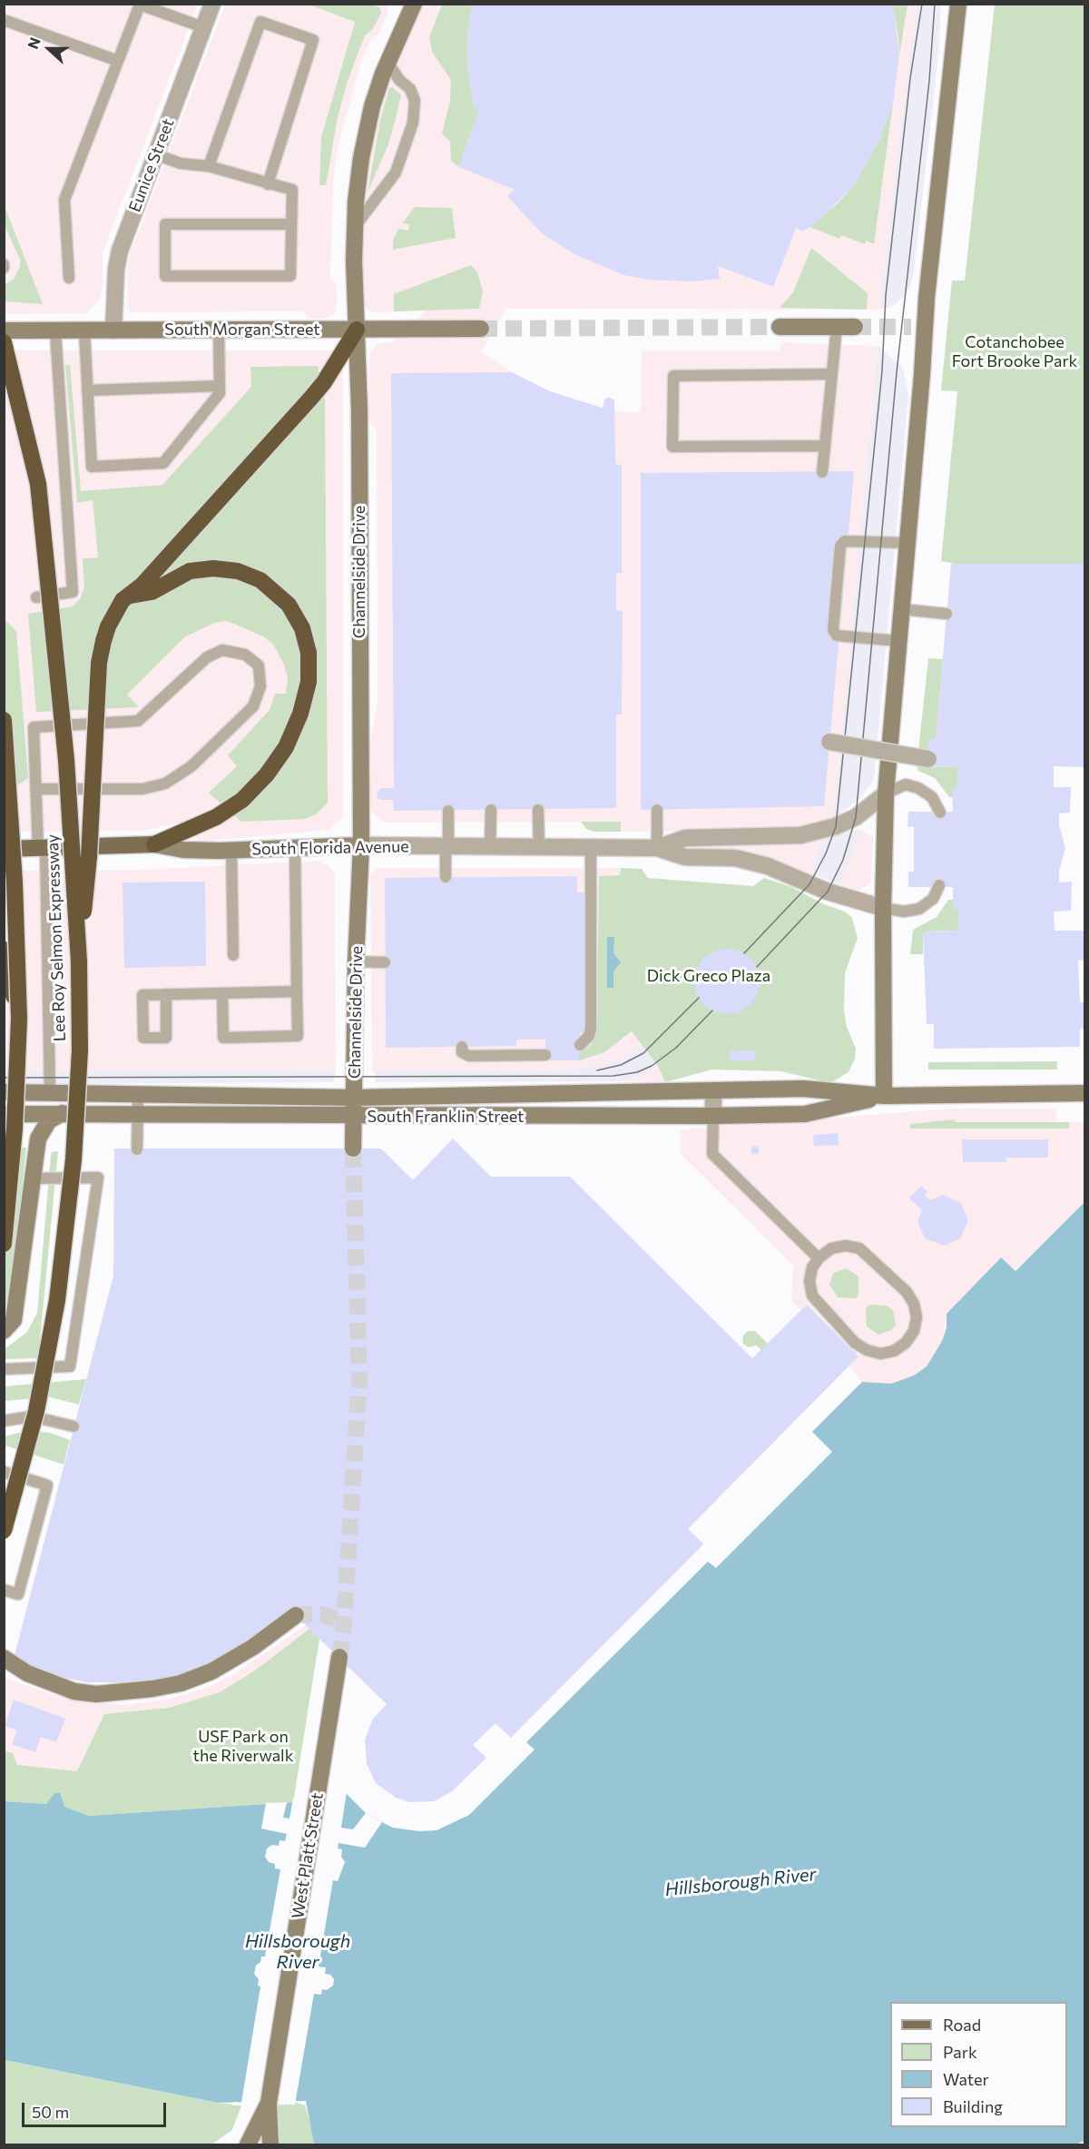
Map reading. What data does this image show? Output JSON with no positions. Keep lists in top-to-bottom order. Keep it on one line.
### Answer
{"streets":{"highway":["Lee Roy Selmon Expressway"],"main road":["South Florida Avenue"],"street":["Eunice Street","South Morgan Street","Channelside Drive","South Franklin Street","West Platt Street"]},"crossings":[["Eunice Street","South Morgan Street"],["South Morgan Street","Channelside Drive"],["Channelside Drive","South Florida Avenue"],["Channelside Drive","South Franklin Street"]],"water":["Hillsborough River"],"parks":["Cotanchobee Fort Brooke Park","Dick Greco Plaza","USF Park on the Riverwalk"],"legend":["Road","Park","Water","Building"],"scale_bar":"50 m","north":"left"}
